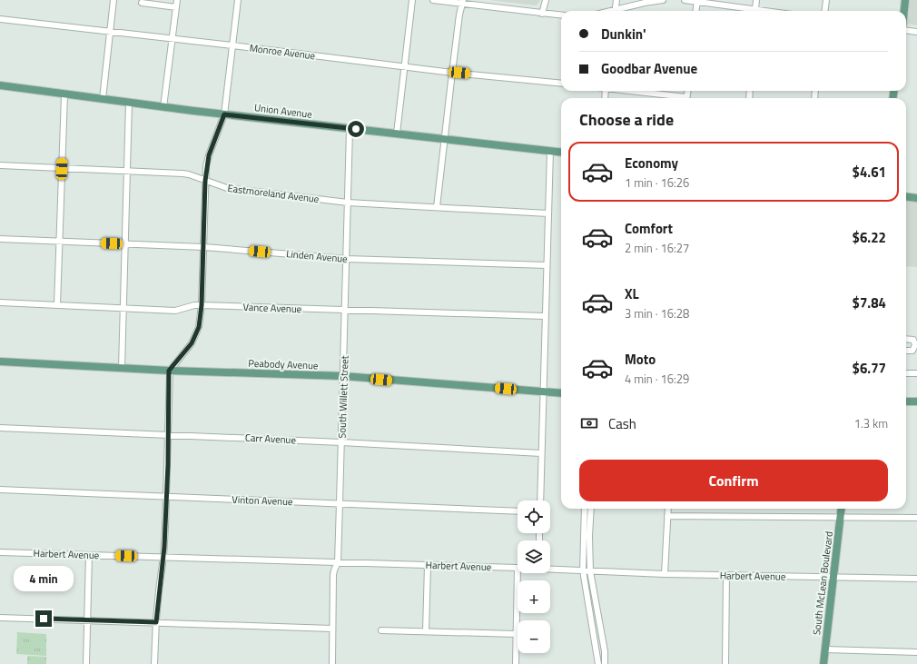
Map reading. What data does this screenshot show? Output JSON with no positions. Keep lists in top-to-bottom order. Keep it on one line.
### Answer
{"streets":{"main road":["Union Avenue","Peabody Avenue","South McLean Boulevard"],"street":["Monroe Avenue","Eastmoreland Avenue","Linden Avenue","Vance Avenue","South Willett Street","Carr Avenue","Vinton Avenue","Harbert Avenue"]},"crossings":[["Union Avenue","South Willett Street"],["Eastmoreland Avenue","South Willett Street"],["Linden Avenue","South Willett Street"],["Vance Avenue","South Willett Street"],["Peabody Avenue","South Willett Street"],["South Willett Street","Carr Avenue"],["South Willett Street","Vinton Avenue"],["South Willett Street","Harbert Avenue"],["Harbert Avenue","South McLean Boulevard"]],"page":{"banner":["Dunkin'","Goodbar Avenue"],"heading":"Choose a ride","list":[{"name":"Economy","note":"1 min · 16:26","value":"$4.61"},{"name":"Comfort","note":"2 min · 16:27","value":"$6.22"},{"name":"XL","note":"3 min · 16:28","value":"$7.84"},{"name":"Moto","note":"4 min · 16:29","value":"$6.77"}],"pay":["Cash","1.3 km"],"buttons":"Confirm","map_buttons":["+","−"],"bubble":"4 min"}}
